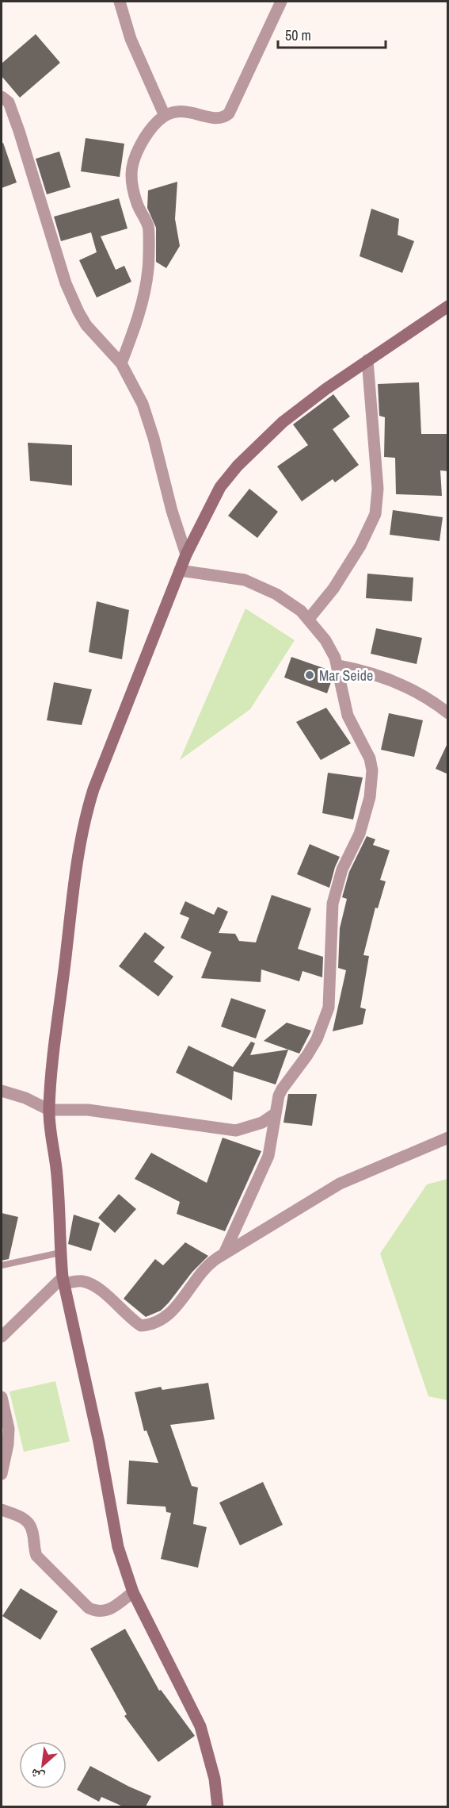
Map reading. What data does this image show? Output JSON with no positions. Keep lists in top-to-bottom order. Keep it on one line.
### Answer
{"places":["Mar Seide"],"scale_bar":"50 m","north":"bottom left"}
